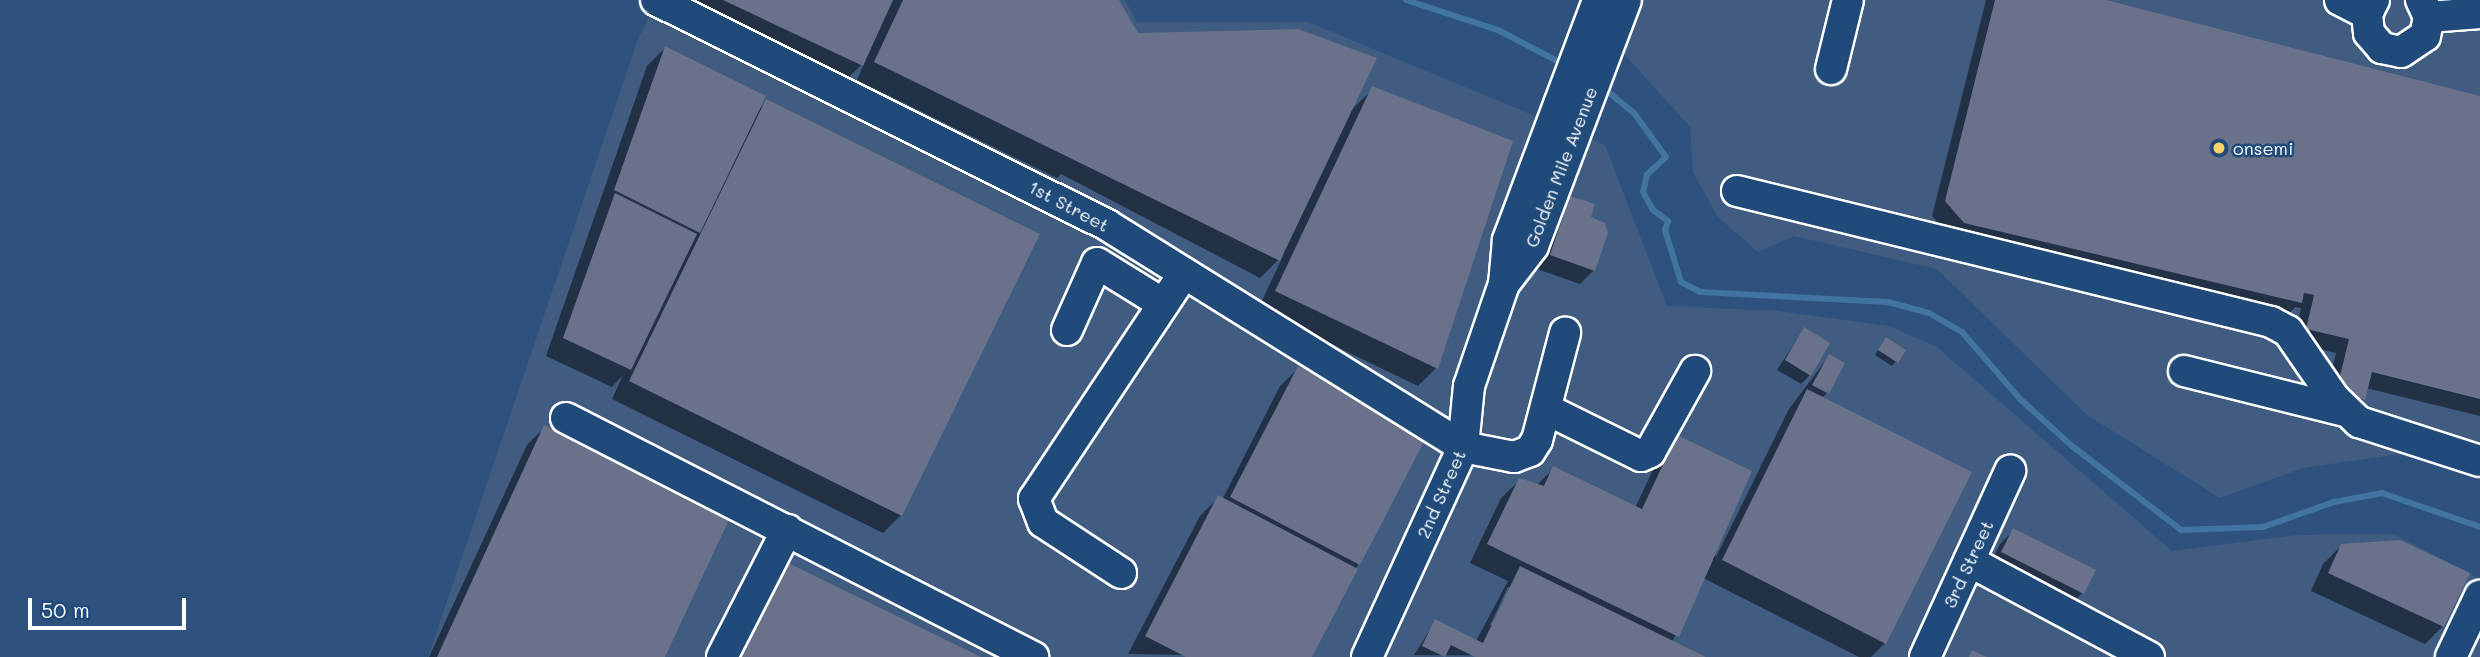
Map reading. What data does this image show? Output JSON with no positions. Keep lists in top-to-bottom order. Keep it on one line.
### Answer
{"streets":{"lane":["Golden Mile Avenue","1st Street","2nd Street","3rd Street"]},"crossings":[["Golden Mile Avenue","2nd Street"],["1st Street","2nd Street"]],"places":["onsemi"],"scale_bar":"50 m"}
